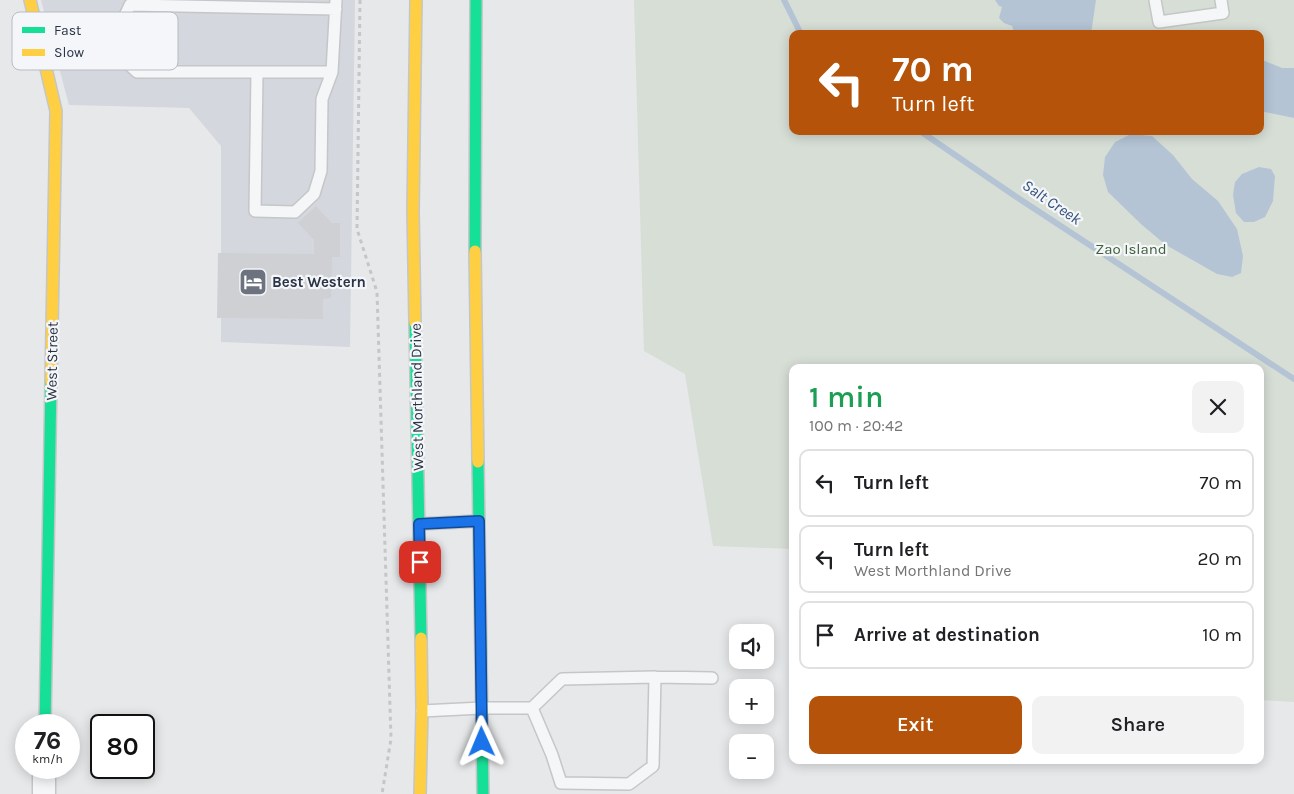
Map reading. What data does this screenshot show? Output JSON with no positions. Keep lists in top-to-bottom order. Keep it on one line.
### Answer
{"streets":{"main road":["West Street","West Morthland Drive"]},"water":["Salt Creek"],"parks":["Zao Island"],"places":{"hotel":["Best Western"]},"legend":["Fast","Slow"],"page":{"turn":["70 m","Turn left"],"heading":["1 min","100 m · 20:42"],"list":[{"name":"Turn left","value":"70 m"},{"name":"Turn left","note":"West Morthland Drive","value":"20 m"},{"name":"Arrive at destination","value":"10 m"}],"map_buttons":["+","−"],"buttons":["Exit","Share"],"speed":"76 km/h","limit":"80"}}
